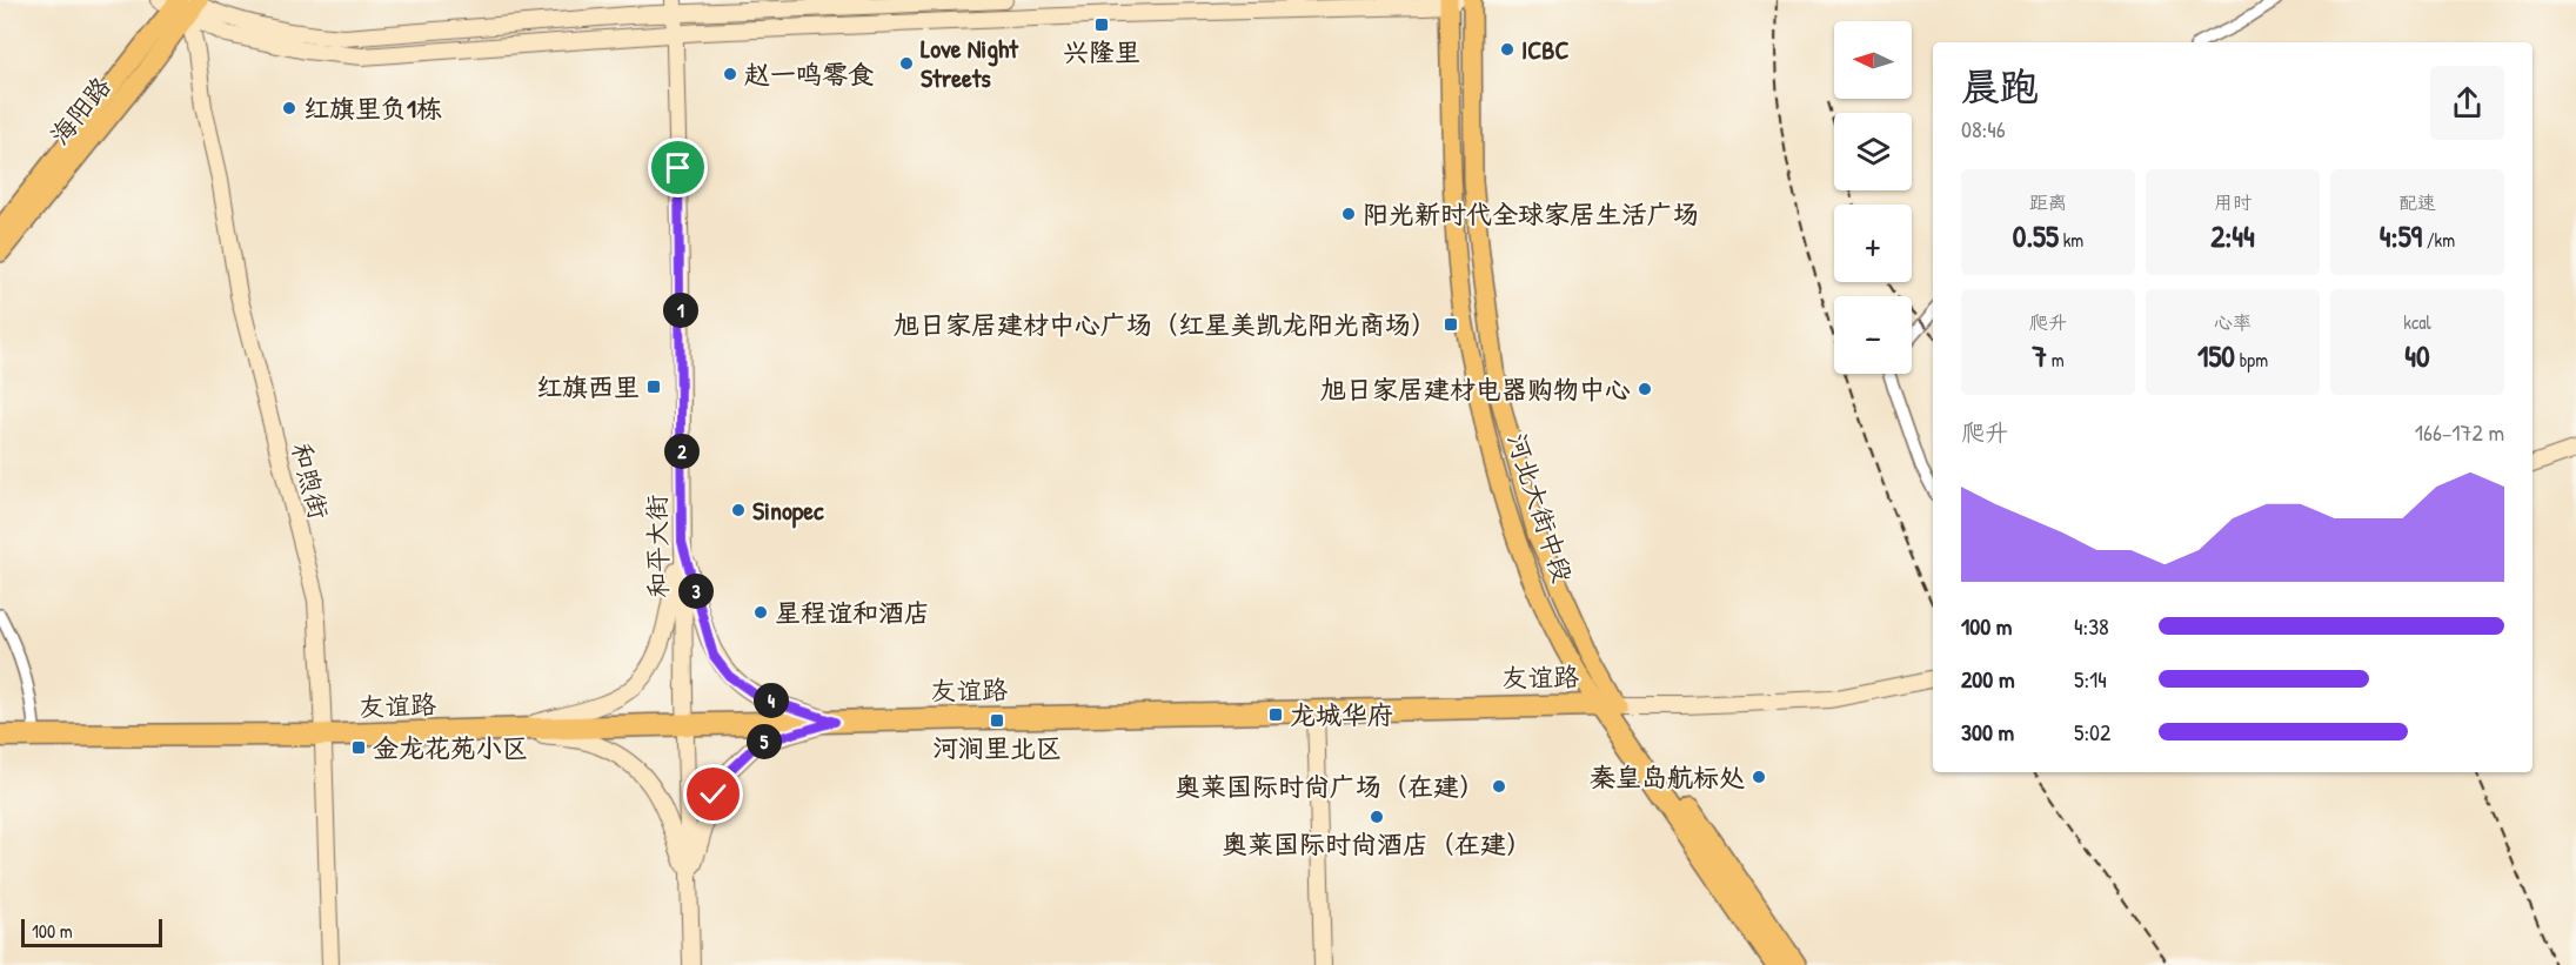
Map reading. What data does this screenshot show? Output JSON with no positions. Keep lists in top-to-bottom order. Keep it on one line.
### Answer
{"streets":{"highway":["河北大街中段","友谊路"],"main road":["海阳路","和煦街","和平大街"]},"crossings":[["海阳路","和煦街"],["和煦街","友谊路"],["河北大街中段","友谊路"],["和平大街","友谊路"]],"places":{"transit":["兴隆里","旭日家居建材中心广场（红星美凯龙阳光商场）","红旗西里","龙城华府","河涧里北区","金龙花苑小区"],"other":["ICBC","Love Night Streets","赵一鸣零食","红旗里负1栋","阳光新时代全球家居生活广场","旭日家居建材电器购物中心","Sinopec","星程谊和酒店","秦皇岛航标处","奥莱国际时尚广场（在建）","奥莱国际时尚酒店（在建）"]},"scale_bar":"100 m","north":"left","page":{"map_buttons":["+","−"],"heading":["晨跑","08:46"],"stats":[["距离","0.55 km"],["用时","2:44"],["配速","4:59 /km"],["爬升","7 m"],["心率","150 bpm"],["kcal","40"]],"pins":["1","2","3","4","5"],"chart":["爬升","166–172 m"],"list":[{"name":"100 m","note":"4:38"},{"name":"200 m","note":"5:14"},{"name":"300 m","note":"5:02"}],"scale":"100 m"}}
